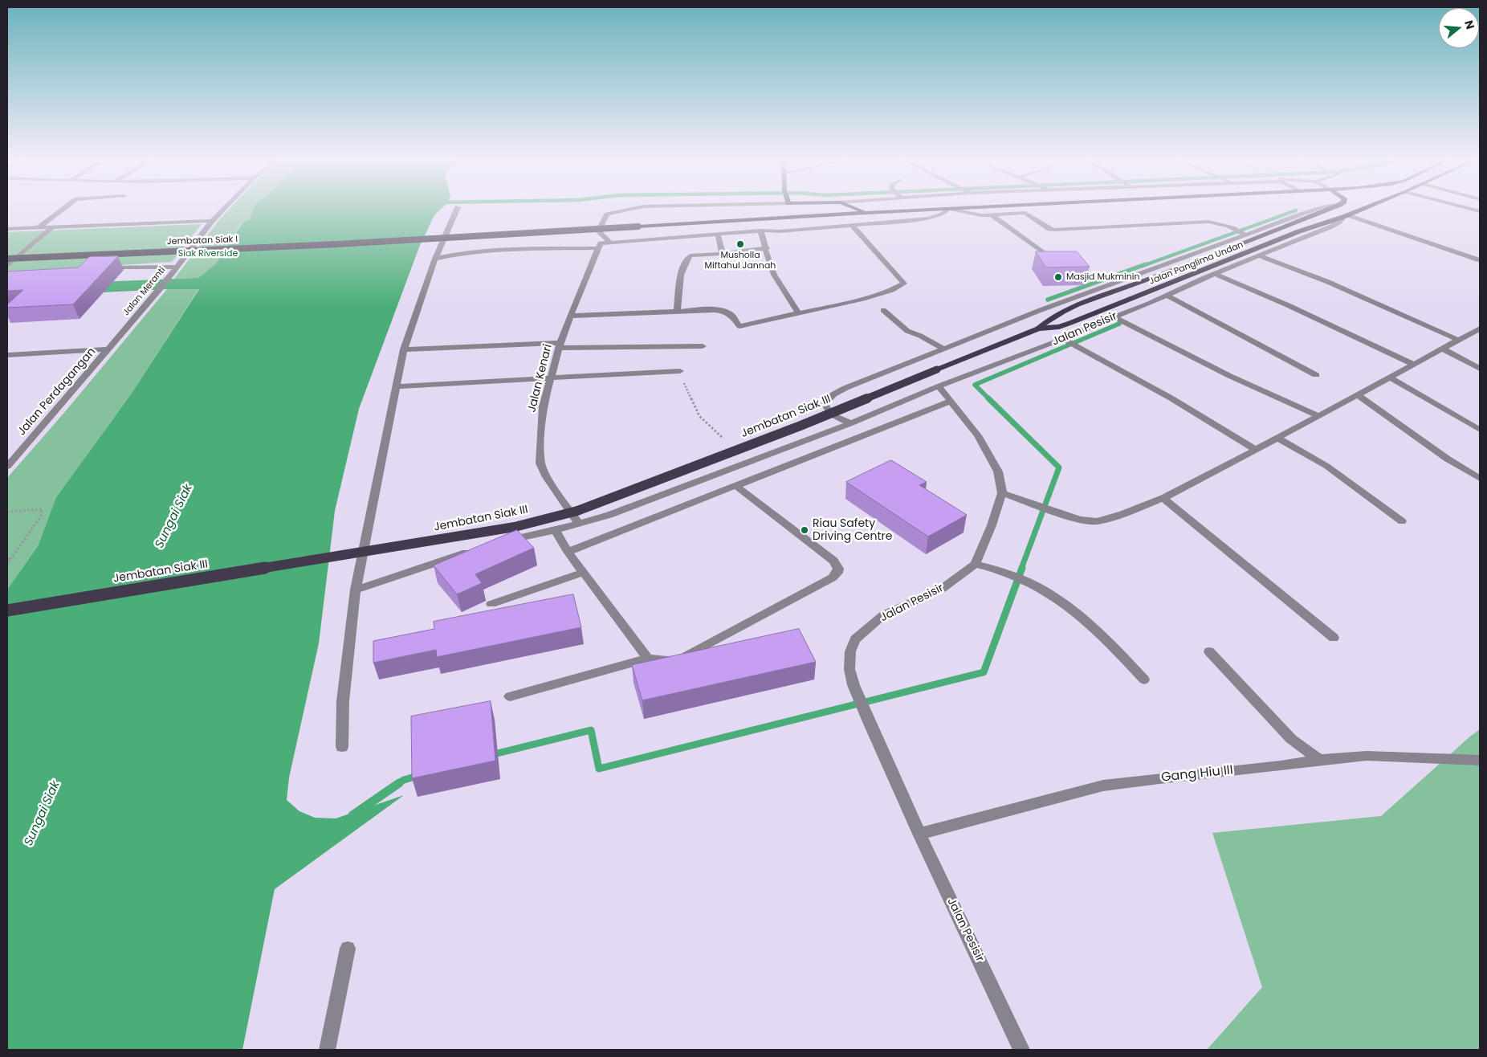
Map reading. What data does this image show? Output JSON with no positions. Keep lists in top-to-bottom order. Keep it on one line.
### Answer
{"streets":{"main road":["Jembatan Siak I","Jalan Panglima Undan","Jembatan Siak III"],"street":["Jalan Meranti","Jalan Pesisir","Jalan Kenari","Jalan Perdagangan","Gang Hiu III"]},"crossings":[["Jalan Panglima Undan","Jalan Pesisir"],["Jalan Panglima Undan","Jembatan Siak III"],["Jalan Meranti","Jalan Perdagangan"],["Jalan Pesisir","Jalan Kenari"],["Jalan Pesisir","Gang Hiu III"]],"water":["Sungai Siak"],"parks":["Siak Riverside"],"places":["Musholla Miftahul Jannah","Masjid Mukminin","Riau Safety Driving Centre"],"north":"right"}
